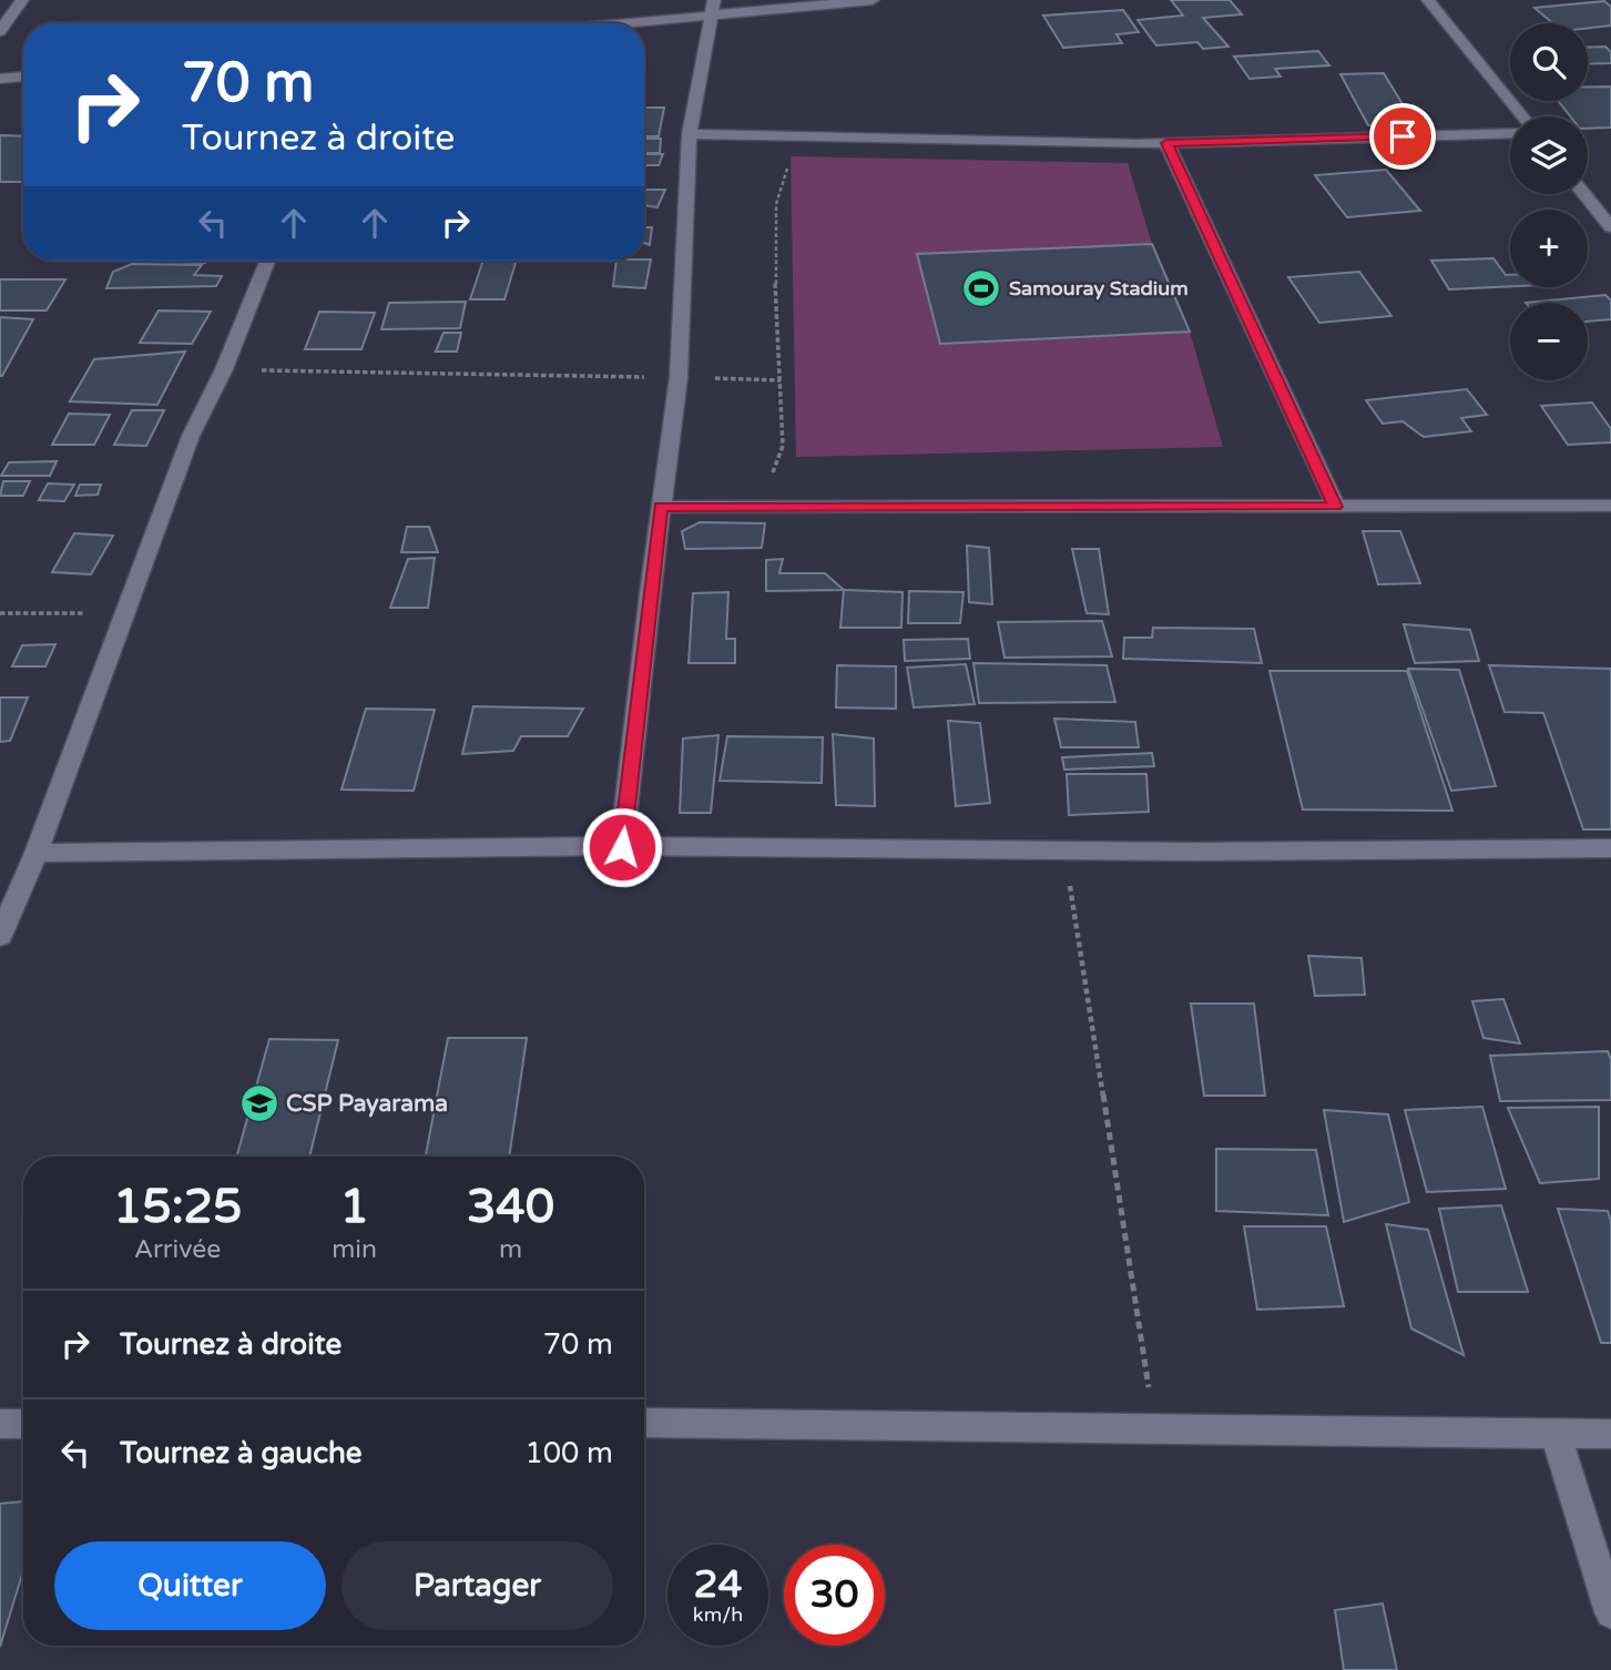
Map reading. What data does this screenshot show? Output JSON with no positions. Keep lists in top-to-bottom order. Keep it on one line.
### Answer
{"places":{"sports":["Samouray Stadium"],"school or university":["CSP Payarama"]},"page":{"map_buttons":["+","−"],"turn":["70 m","Tournez à droite"],"eta":["15:25","Arrivée","1","min","340","m"],"list":[{"name":"Tournez à droite","value":"70 m"},{"name":"Tournez à gauche","value":"100 m"}],"buttons":["Quitter","Partager"],"speed":"24 km/h","limit":"30"}}
